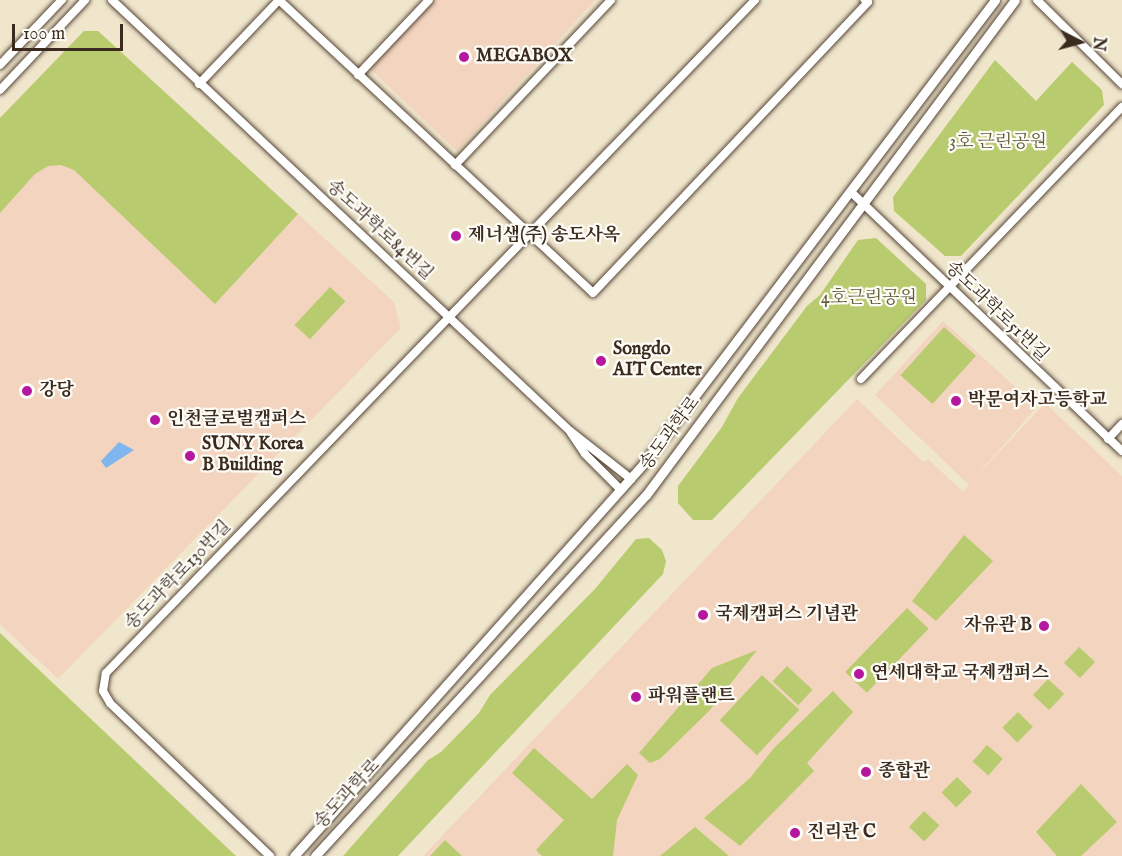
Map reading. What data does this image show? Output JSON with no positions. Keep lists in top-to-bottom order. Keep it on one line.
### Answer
{"streets":{"main road":["송도과학로"],"street":["송도과학로84번길","송도과학로51번길","송도과학로130번길"]},"crossings":[["송도과학로84번길","송도과학로"],["송도과학로84번길","송도과학로130번길"],["송도과학로51번길","송도과학로"]],"parks":["3호 근린공원","4호근린공원"],"places":["MEGABOX","제너샘(주) 송도사옥","Songdo AIT Center","강당","박문여자고등학교","인천글로벌캠퍼스","SUNY Korea B Building","국제캠퍼스 기념관","자유관 B","연세대학교 국제캠퍼스","파워플랜트","종합관","진리관 C"],"scale_bar":"100 m","north":"right"}
